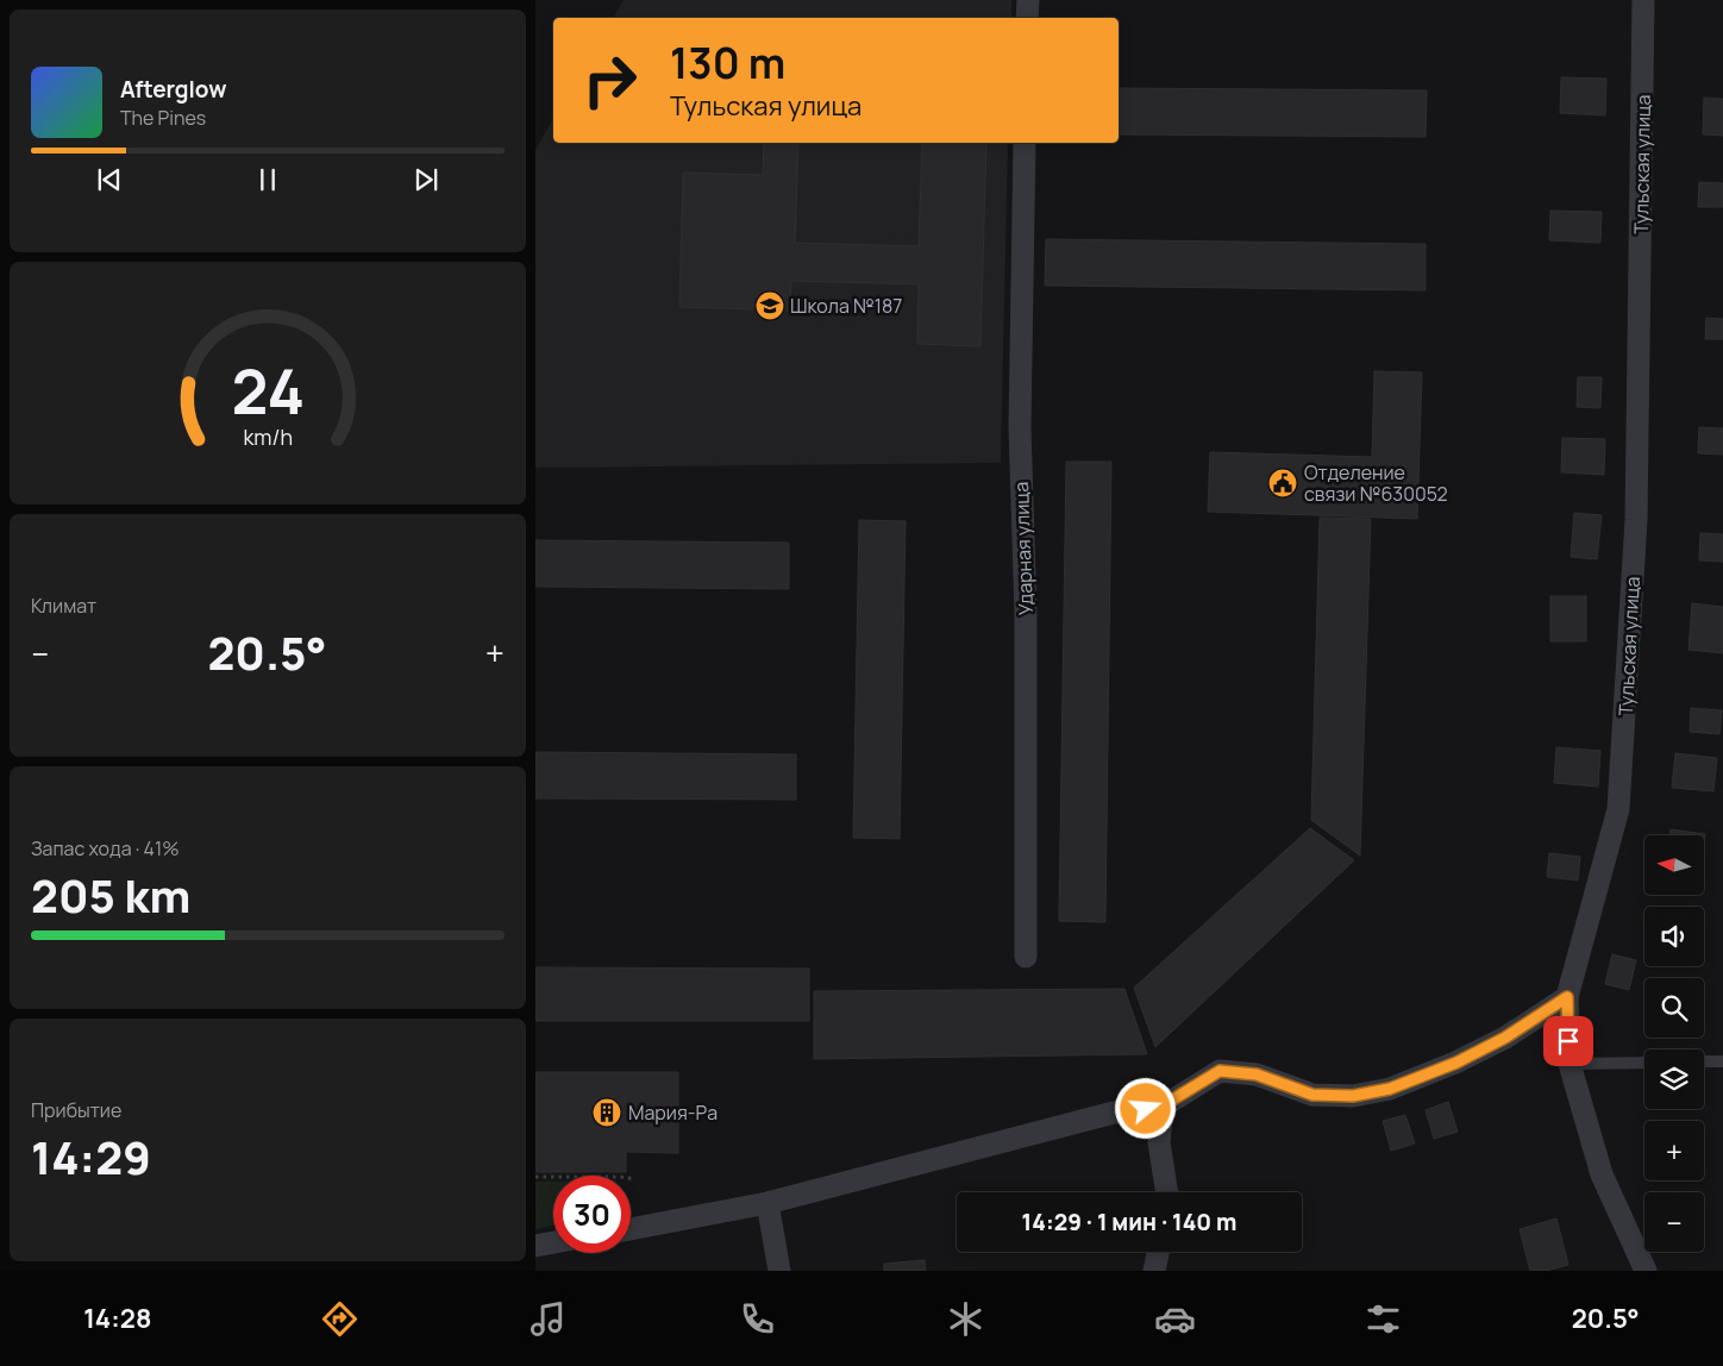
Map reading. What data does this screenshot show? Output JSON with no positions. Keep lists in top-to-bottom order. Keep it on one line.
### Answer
{"streets":{"street":["Тульская улица","Ударная улица"]},"places":{"school or university":["Школа №187"],"public building":["Отделение связи №630052"],"building":["Мария-Ра"]},"north":"left","page":{"turn":["130 m","Тульская улица"],"song":["Afterglow","The Pines"],"tile":["Климат",["Запас хода · 41%","205 km"],["Прибытие","14:29"]],"heat":["−","20.5°","+"],"map_buttons":["+","−"],"limit":"30","trip":"14:29 · 1 мин · 140 m","tabs":["14:28","20.5°"],"gauge":["24","km/h"]}}
